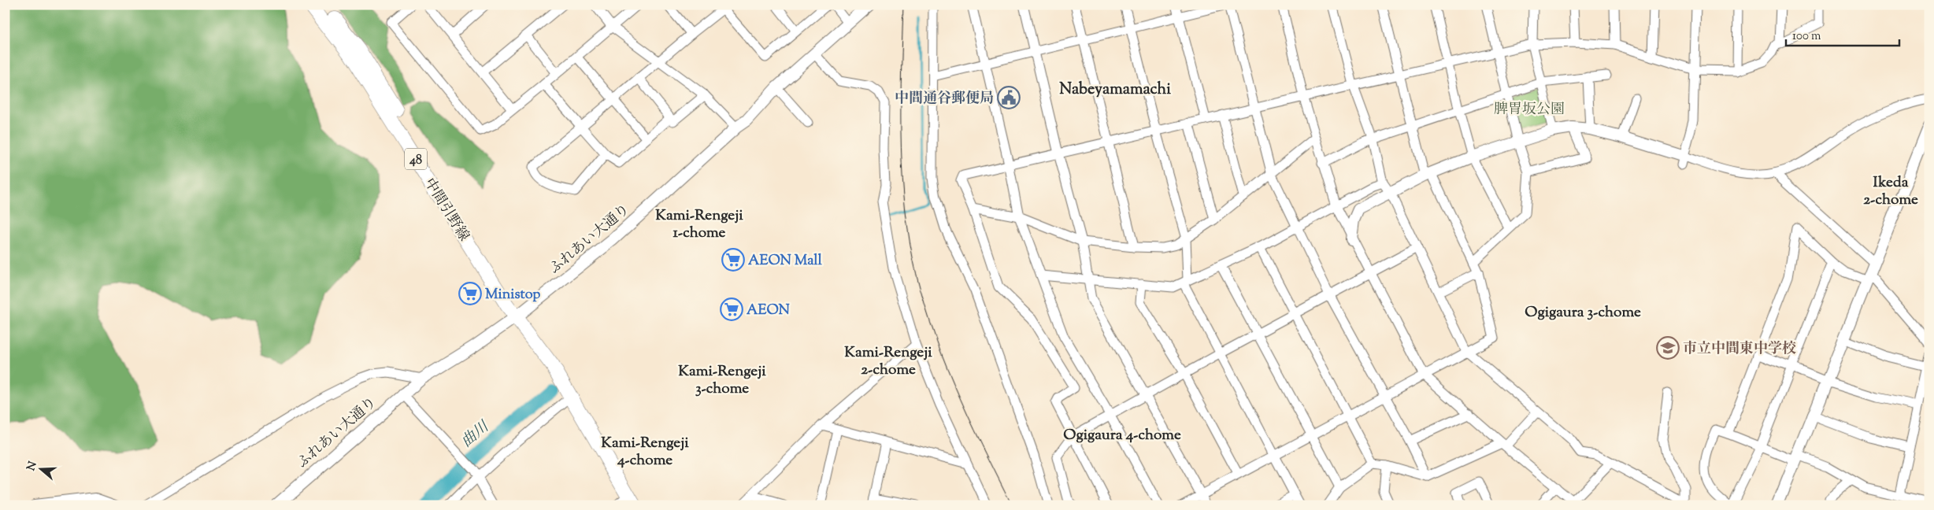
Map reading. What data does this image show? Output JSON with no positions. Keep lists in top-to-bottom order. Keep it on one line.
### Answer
{"streets":{"main road":["48","中間引野線"],"street":["ふれあい大通り"]},"crossings":[["中間引野線","ふれあい大通り"]],"districts":["Nabeyamamachi","Ikeda 2-chome","Kami-Rengeji 1-chome","Ogigaura 3-chome","Kami-Rengeji 2-chome","Kami-Rengeji 3-chome","Ogigaura 4-chome","Kami-Rengeji 4-chome"],"water":["曲川"],"parks":["脾胃坂公園"],"places":{"public building":["中間通谷郵便局"],"supermarket":["AEON Mall","Ministop","AEON"],"school or university":["市立中間東中学校"]},"scale_bar":"100 m","north":"left"}
